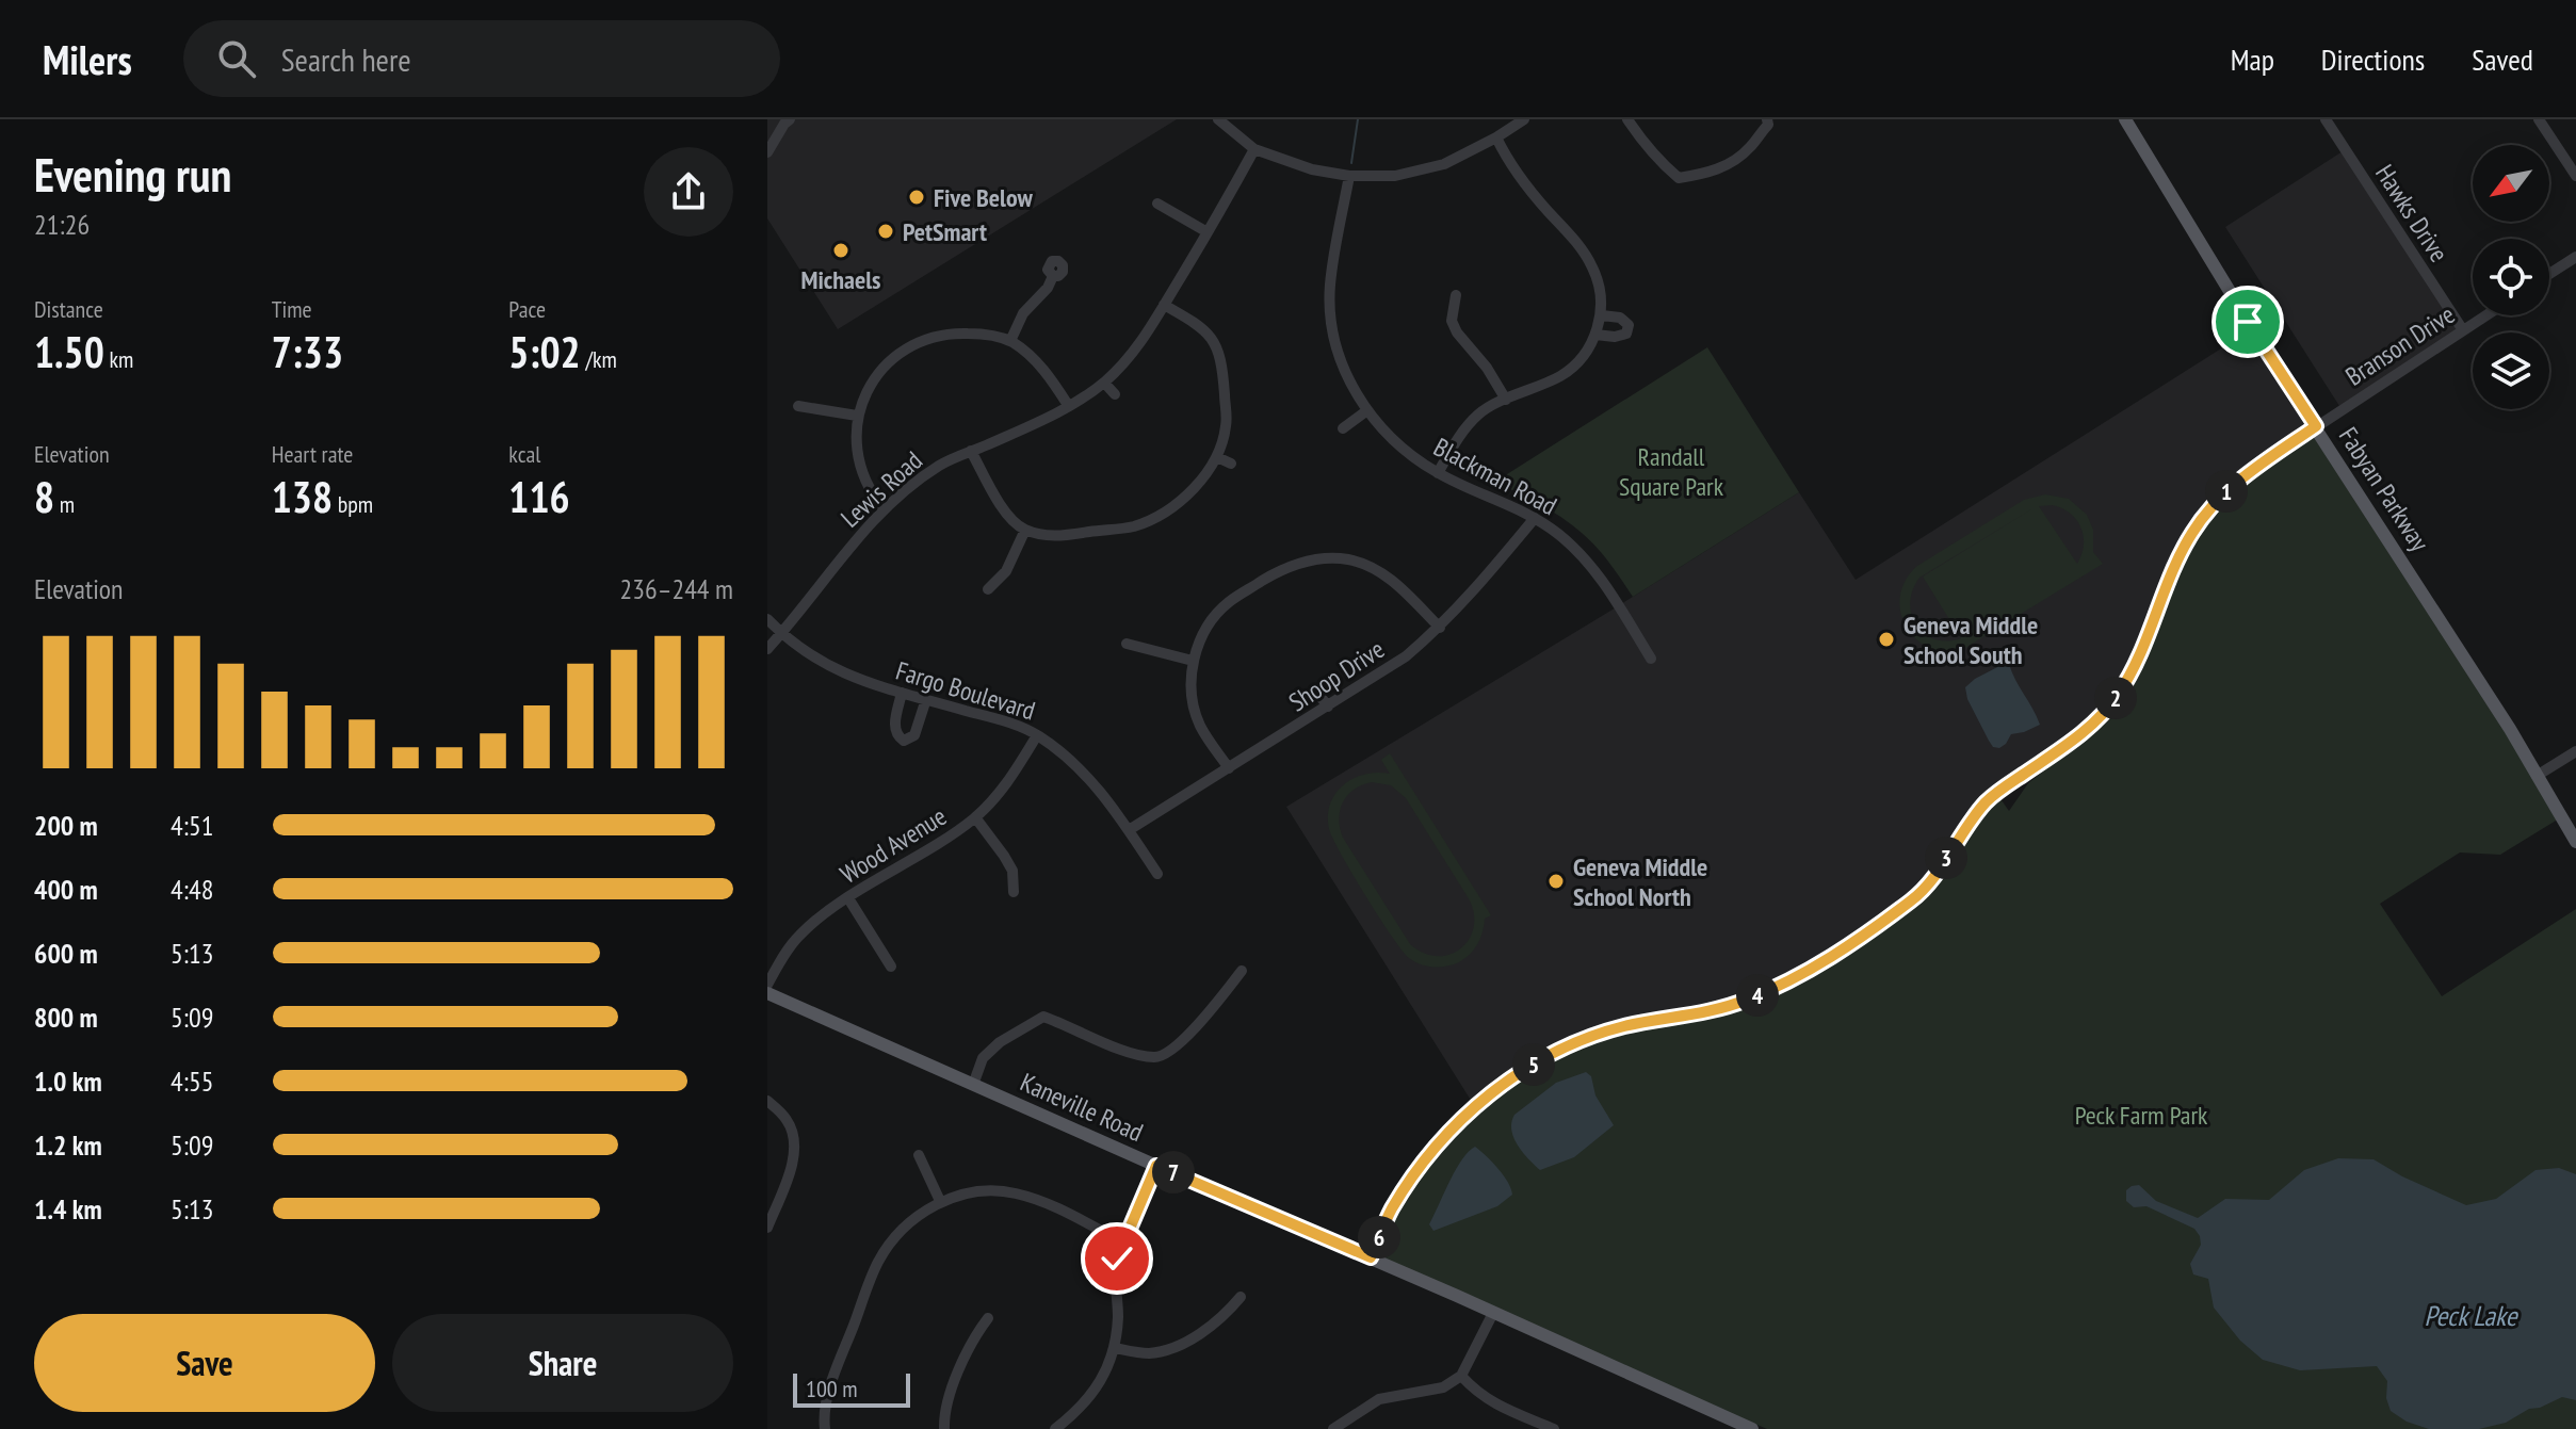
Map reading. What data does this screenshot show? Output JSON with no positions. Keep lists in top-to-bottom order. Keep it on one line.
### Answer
{"streets":{"main road":["Fabyan Parkway","Kaneville Road"],"street":["Hawks Drive","Branson Drive","Blackman Road","Lewis Road","Shoop Drive","Fargo Boulevard","Wood Avenue"]},"crossings":[["Hawks Drive","Branson Drive"],["Branson Drive","Fabyan Parkway"],["Branson Drive","Kaneville Road"],["Blackman Road","Shoop Drive"],["Lewis Road","Fargo Boulevard"],["Shoop Drive","Fargo Boulevard"],["Fargo Boulevard","Wood Avenue"]],"water":["Peck Lake"],"parks":["Randall Square Park","Peck Farm Park"],"places":["Five Below","PetSmart","Michaels","Geneva Middle School South","Geneva Middle School North"],"scale_bar":"100 m","north":"bottom left","page":{"header":"Milers","search":"Search here","nav":["Map","Directions","Saved"],"heading":["Evening run","21:26"],"stats":[["Distance","1.50 km"],["Time","7:33"],["Pace","5:02 /km"],["Elevation","8 m"],["Heart rate","138 bpm"],["kcal","116"]],"pins":["1","2","3","4","5","7","6"],"chart":["Elevation","236–244 m"],"list":[{"name":"200 m","note":"4:51"},{"name":"400 m","note":"4:48"},{"name":"600 m","note":"5:13"},{"name":"800 m","note":"5:09"},{"name":"1.0 km","note":"4:55"},{"name":"1.2 km","note":"5:09"},{"name":"1.4 km","note":"5:13"}],"buttons":["Save","Share"],"scale":"100 m"}}
